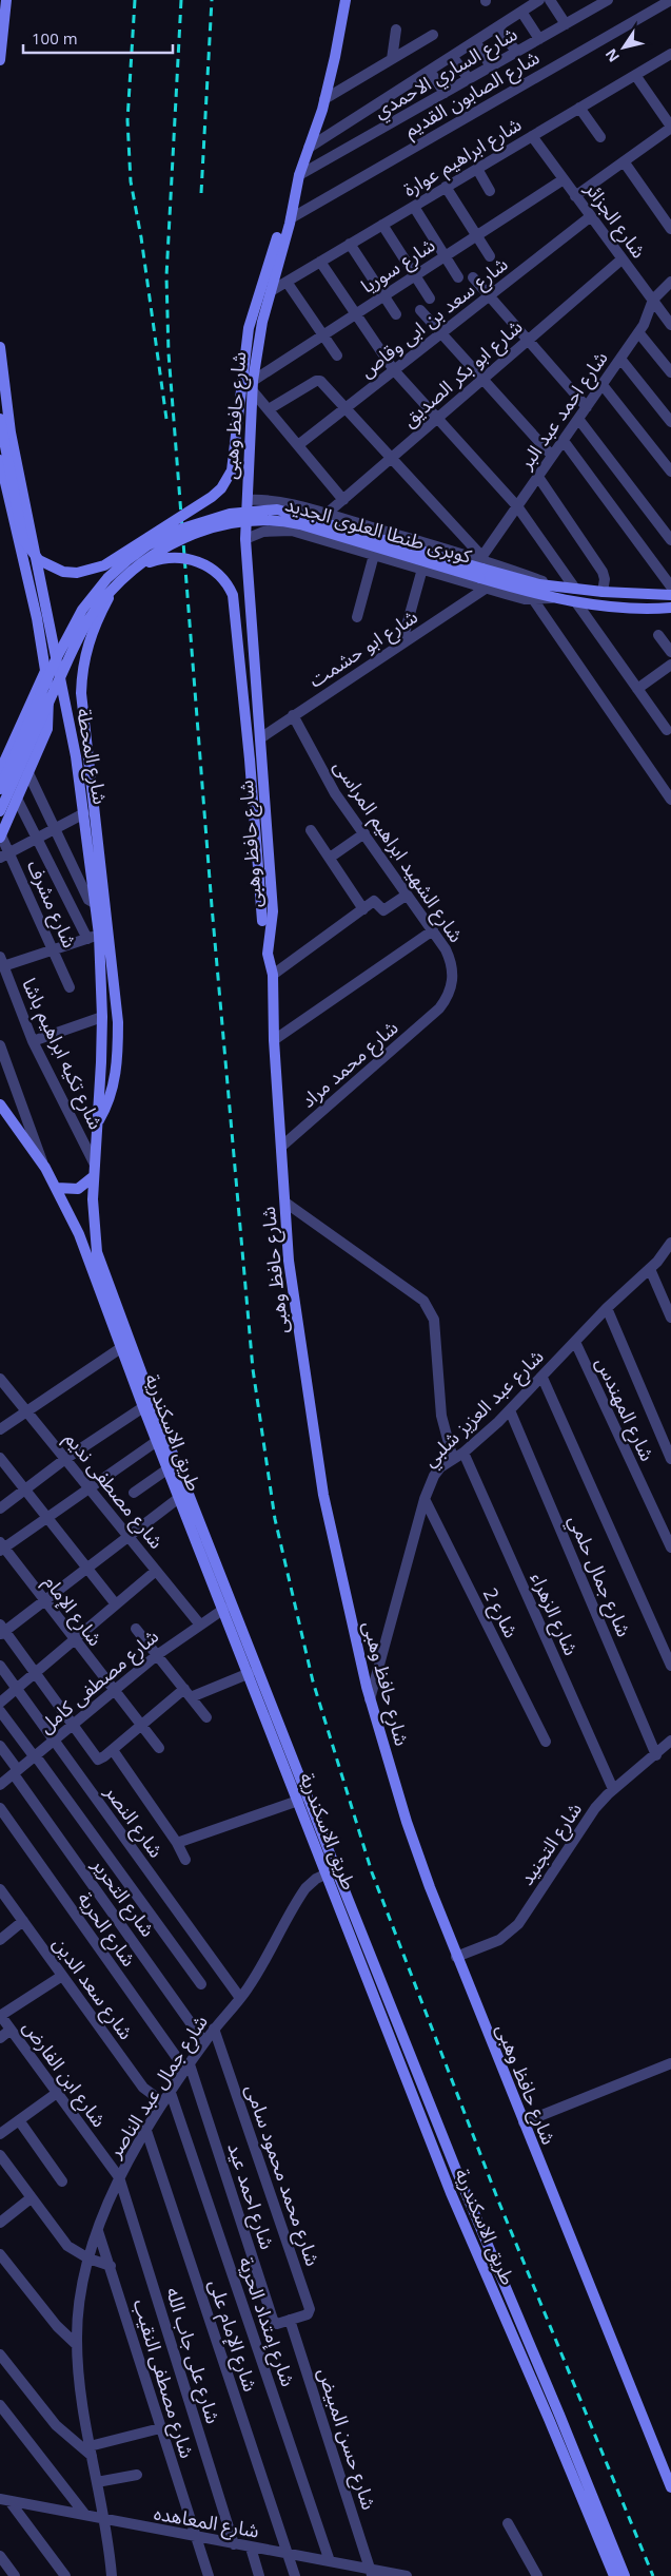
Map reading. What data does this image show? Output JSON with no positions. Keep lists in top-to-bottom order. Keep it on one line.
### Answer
{"streets":{"main road":["شارع حافظ وهبى","كوبرى طنطا العلوى الجديد","شارع المحطة","طريق الاسكندرية"],"street":["شارع الساري الاحمدي","شارع الصابون القديم","شارع ابراهيم عوارة","شارع الجزائر","شارع سوريا","شارع سعد بن ابى وقاص","شارع ابو بكر الصديق","شارع احمد عبد البر","شارع ابو حشمت","شارع الشهيد ابراهيم المراسى","شارع مشرف","شارع تكيه ابراهيم باشا","شارع محمد مراد","شارع عبد العزيز شلبي","شارع المهندس","شارع مصطفى نديم","شارع جمال حلمي","شارع الإمام","شارع 2","شارع الزهراء","شارع مصطفى كامل","شارع النصر","شارع التجنيد","شارع التحرير","شارع الحرية","شارع سعد الدين","شارع ابن الفارض","شارع جمال عبد الناصر","شارع محمد محمود سامى","شارع احمد عيد","شارع إمتداد الحرية","شارع الإمام على","شارع على جاب الله","شارع مصطفى النقيب","شارع حسن المبيض","شارع المعاهده"]},"crossings":[["شارع الساري الاحمدي","شارع حافظ وهبى"],["شارع الصابون القديم","شارع حافظ وهبى"],["شارع ابراهيم عوارة","شارع الجزائر"],["شارع ابراهيم عوارة","شارع حافظ وهبى"],["شارع الجزائر","شارع سوريا"],["شارع الجزائر","شارع سعد بن ابى وقاص"],["شارع الجزائر","شارع ابو بكر الصديق"],["شارع الجزائر","شارع احمد عبد البر"],["شارع سوريا","شارع حافظ وهبى"],["شارع احمد عبد البر","كوبرى طنطا العلوى الجديد"],["شارع حافظ وهبى","شارع ابو حشمت"],["شارع حافظ وهبى","شارع محمد مراد"],["شارع حافظ وهبى","شارع عبد العزيز شلبي"],["شارع حافظ وهبى","شارع التجنيد"],["شارع ابو حشمت","شارع الشهيد ابراهيم المراسى"],["شارع المحطة","شارع تكيه ابراهيم باشا"],["شارع المحطة","طريق الاسكندرية"],["شارع الشهيد ابراهيم المراسى","شارع محمد مراد"],["شارع تكيه ابراهيم باشا","طريق الاسكندرية"],["شارع عبد العزيز شلبي","شارع المهندس"],["شارع عبد العزيز شلبي","شارع جمال حلمي"],["شارع عبد العزيز شلبي","شارع 2"],["شارع عبد العزيز شلبي","شارع الزهراء"],["طريق الاسكندرية","شارع مصطفى كامل"],["طريق الاسكندرية","شارع جمال عبد الناصر"],["شارع مصطفى نديم","شارع مصطفى كامل"],["شارع جمال حلمي","شارع التجنيد"],["شارع الإمام","شارع مصطفى كامل"],["شارع الزهراء","شارع التجنيد"],["شارع مصطفى كامل","شارع النصر"],["شارع مصطفى كامل","شارع التحرير"],["شارع النصر","شارع جمال عبد الناصر"],["شارع التحرير","شارع جمال عبد الناصر"],["شارع الحرية","شارع جمال عبد الناصر"],["شارع الحرية","شارع احمد عيد"],["شارع سعد الدين","شارع جمال عبد الناصر"],["شارع ابن الفارض","شارع جمال عبد الناصر"],["شارع ابن الفارض","شارع على جاب الله"],["شارع جمال عبد الناصر","شارع محمد محمود سامى"],["شارع جمال عبد الناصر","شارع احمد عيد"],["شارع جمال عبد الناصر","شارع إمتداد الحرية"],["شارع جمال عبد الناصر","شارع الإمام على"],["شارع جمال عبد الناصر","شارع على جاب الله"],["شارع جمال عبد الناصر","شارع مصطفى النقيب"],["شارع جمال عبد الناصر","شارع المعاهده"],["شارع محمد محمود سامى","شارع احمد عيد"],["شارع محمد محمود سامى","شارع حسن المبيض"],["شارع احمد عيد","شارع حسن المبيض"],["شارع إمتداد الحرية","شارع المعاهده"],["شارع الإمام على","شارع المعاهده"],["شارع على جاب الله","شارع المعاهده"],["شارع مصطفى النقيب","شارع المعاهده"],["شارع حسن المبيض","شارع المعاهده"]],"scale_bar":"100 m","north":"bottom left"}
